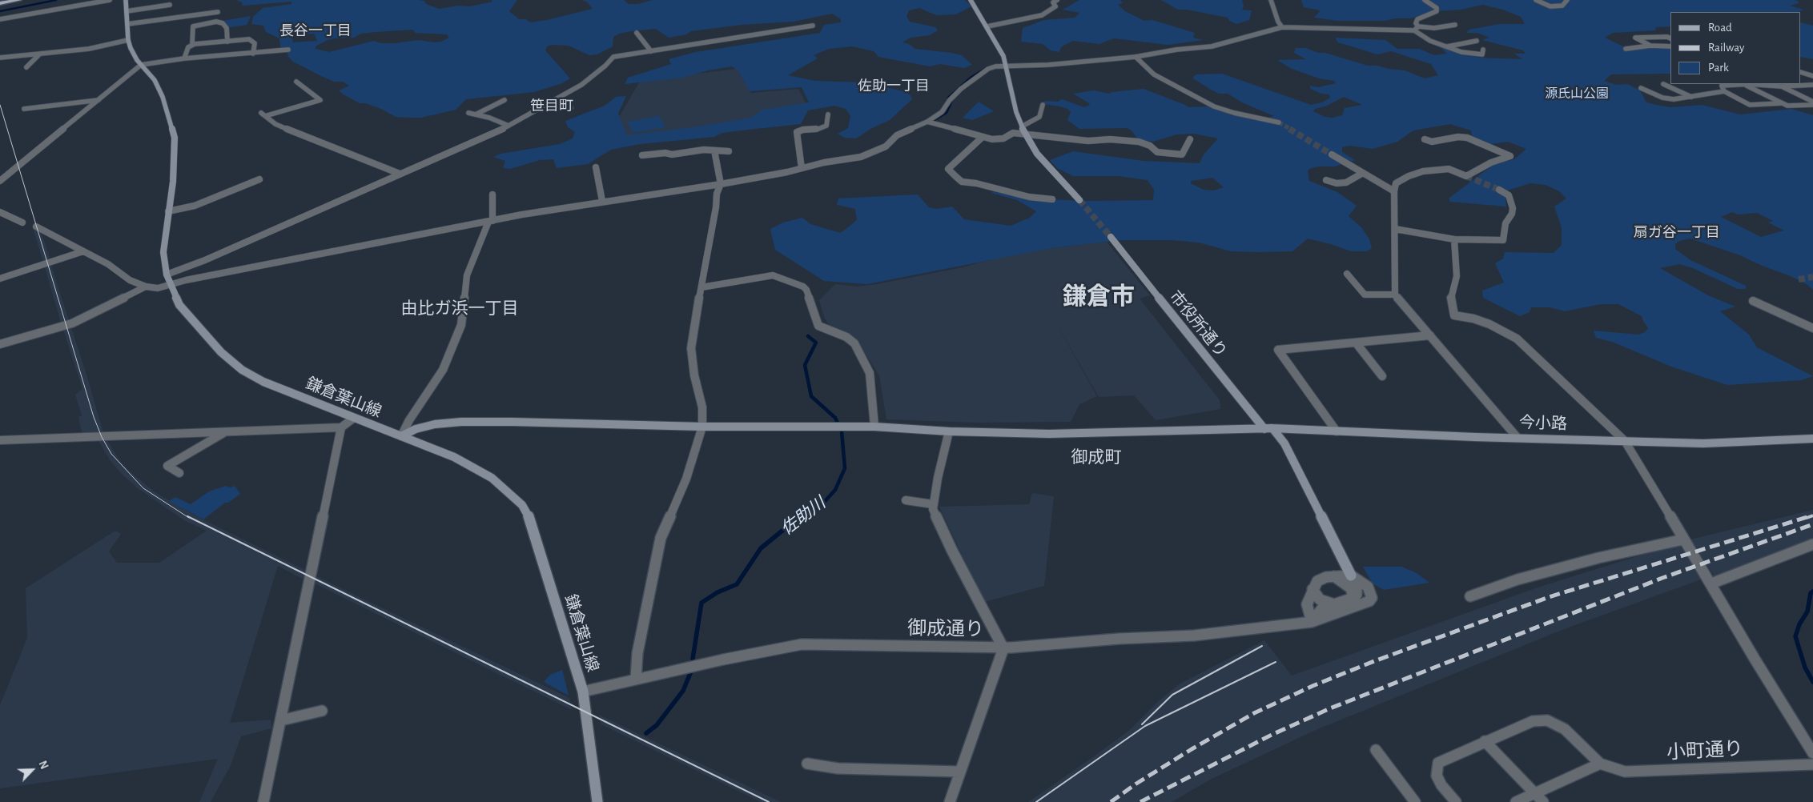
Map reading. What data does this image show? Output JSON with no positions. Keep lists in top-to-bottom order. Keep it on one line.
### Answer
{"streets":{"street":["市役所通り","鎌倉葉山線","今小路","御成通り","小町通り"]},"crossings":[["市役所通り","今小路"],["市役所通り","御成通り"],["鎌倉葉山線","今小路"],["鎌倉葉山線","御成通り"]],"districts":["長谷一丁目","佐助一丁目","笹目町","扇ガ谷一丁目","鎌倉市","由比ガ浜一丁目","御成町"],"water":["佐助川"],"parks":["源氏山公園"],"legend":["Road","Railway","Park"],"north":"top right"}
